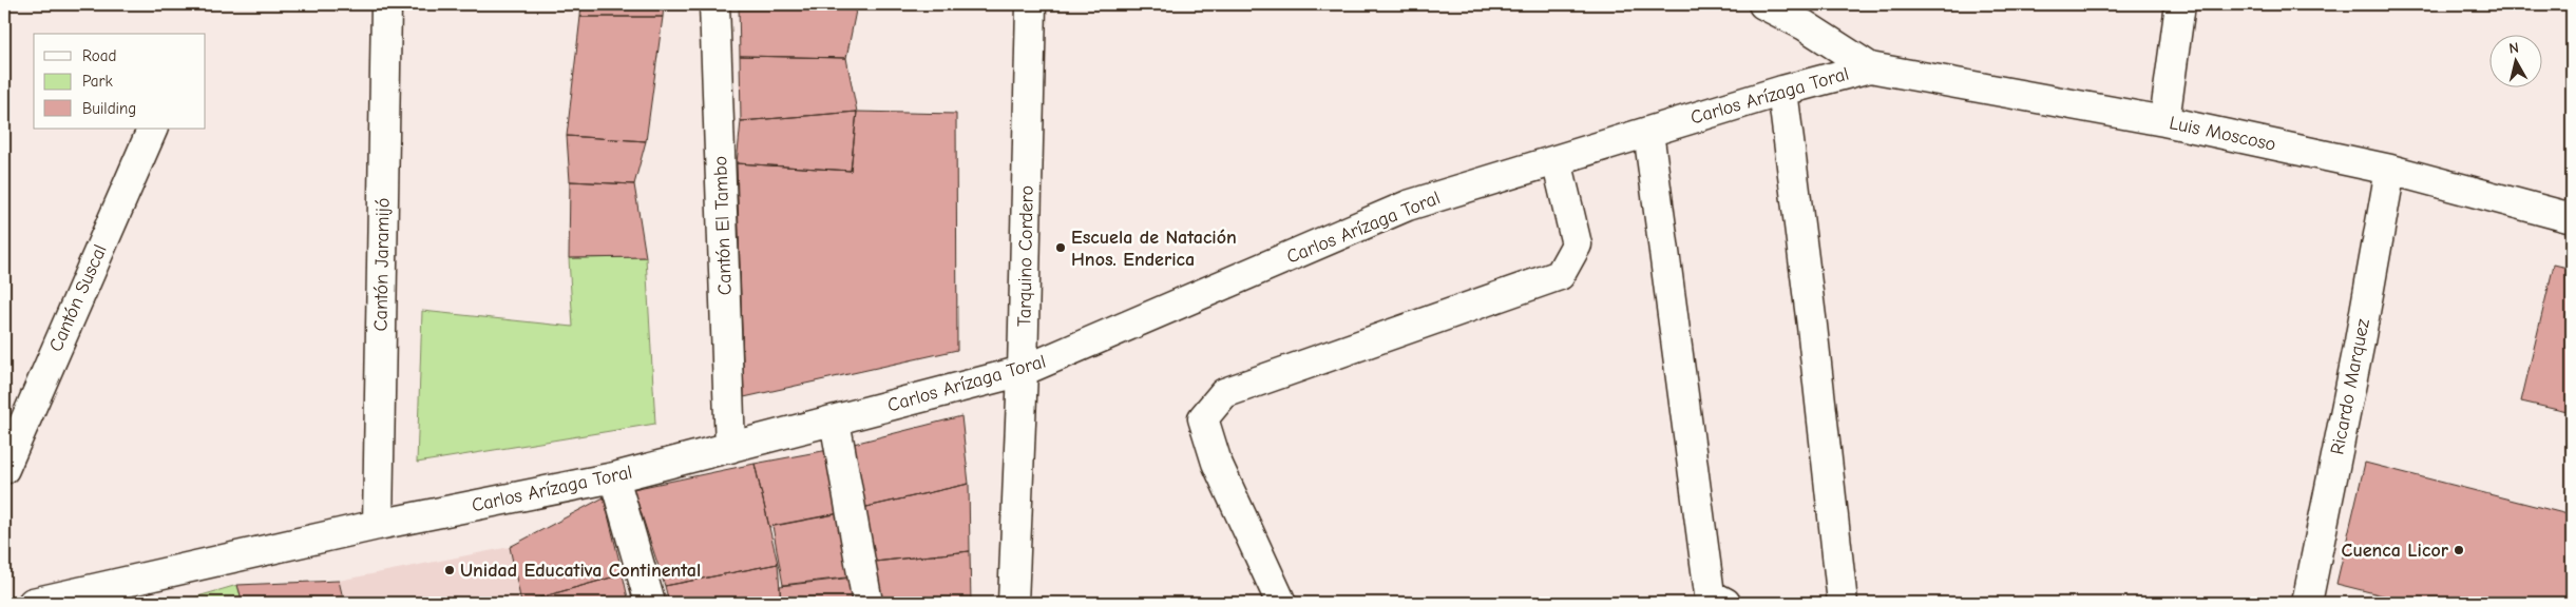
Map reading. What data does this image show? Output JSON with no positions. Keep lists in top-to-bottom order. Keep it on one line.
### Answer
{"streets":{"street":["Carlos Arízaga Toral","Luis Moscoso","Cantón El Tambo","Tarquino Cordero","Cantón Jaramijó","Cantón Suscal","Ricardo Marquez"]},"crossings":[["Carlos Arízaga Toral","Luis Moscoso"],["Carlos Arízaga Toral","Cantón El Tambo"],["Carlos Arízaga Toral","Tarquino Cordero"],["Carlos Arízaga Toral","Cantón Jaramijó"],["Luis Moscoso","Ricardo Marquez"]],"places":["Escuela de Natación Hnos. Enderica","Cuenca Licor","Unidad Educativa Continental"],"legend":["Road","Park","Building"],"north":"top"}
